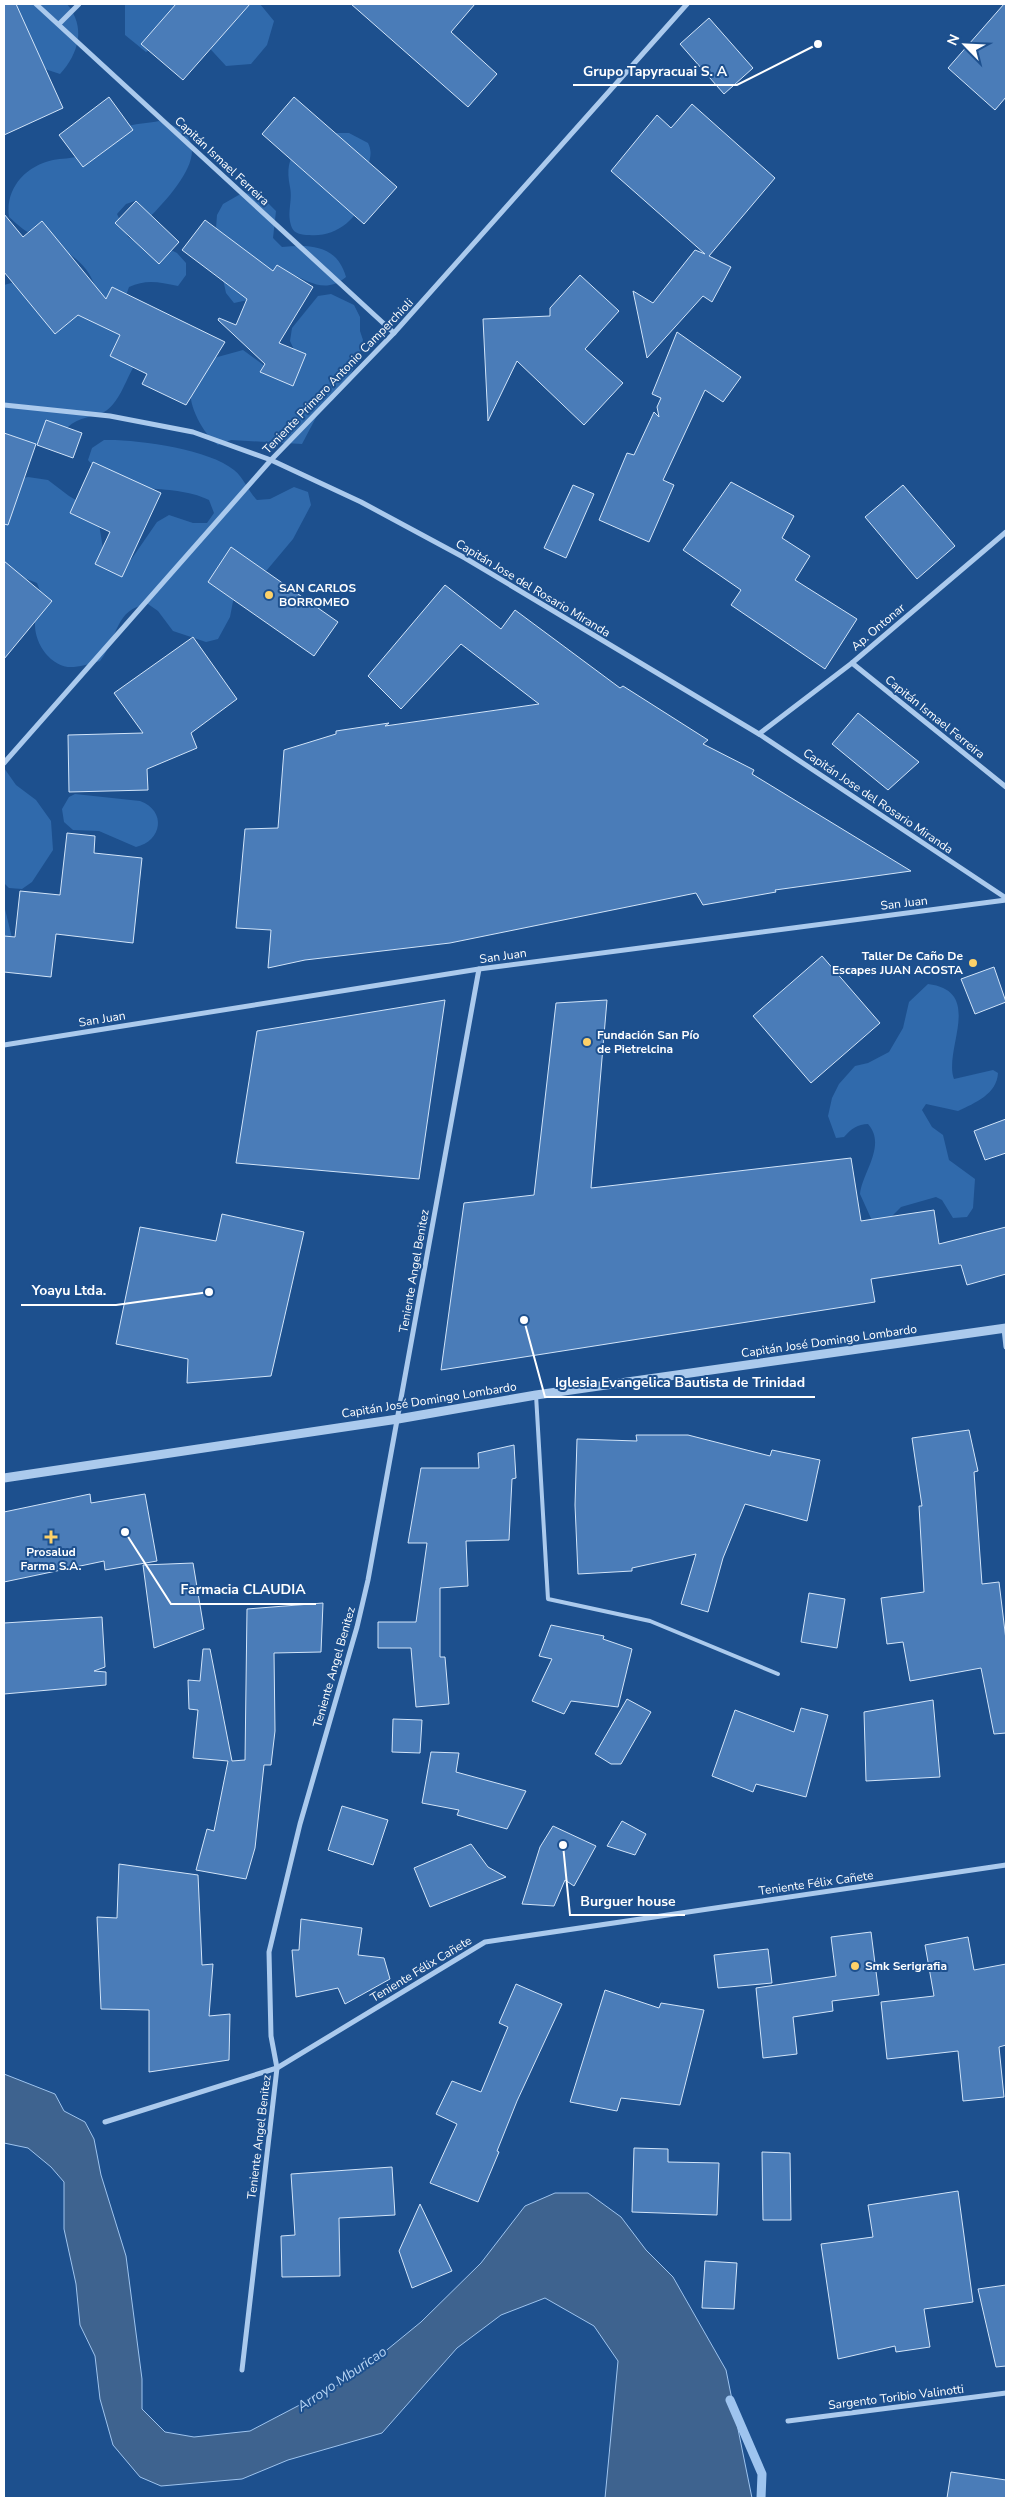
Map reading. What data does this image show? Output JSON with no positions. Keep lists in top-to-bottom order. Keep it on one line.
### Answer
{"streets":{"street":["Capitán Ismael Ferreira","Teniente Primero Antonio Camperchioli","Capitán Jose del Rosario Miranda","Ap. Ontonar","San Juan","Teniente Angel Benitez","Capitán José Domingo Lombardo","Teniente Félix Cañete","Sargento Toribio Valinotti"]},"crossings":[["Capitán Ismael Ferreira","Teniente Primero Antonio Camperchioli"],["Capitán Ismael Ferreira","Ap. Ontonar"],["Teniente Primero Antonio Camperchioli","Capitán Jose del Rosario Miranda"],["Capitán Jose del Rosario Miranda","Ap. Ontonar"],["Capitán Jose del Rosario Miranda","San Juan"],["San Juan","Teniente Angel Benitez"],["Teniente Angel Benitez","Capitán José Domingo Lombardo"],["Teniente Angel Benitez","Teniente Félix Cañete"]],"water":["Arroyo Mburicao"],"places":{"other":["Grupo Tapyracuai S. A","SAN CARLOS BORROMEO","Taller De Caño De Escapes JUAN ACOSTA","Fundación San Pío de Pietrelcina","Yoayu Ltda.","Iglesia Evangelica Bautista de Trinidad","Farmacia CLAUDIA","Burguer house","Smk Serigrafia"],"health":["Prosalud Farma S.A."]},"north":"top left"}
